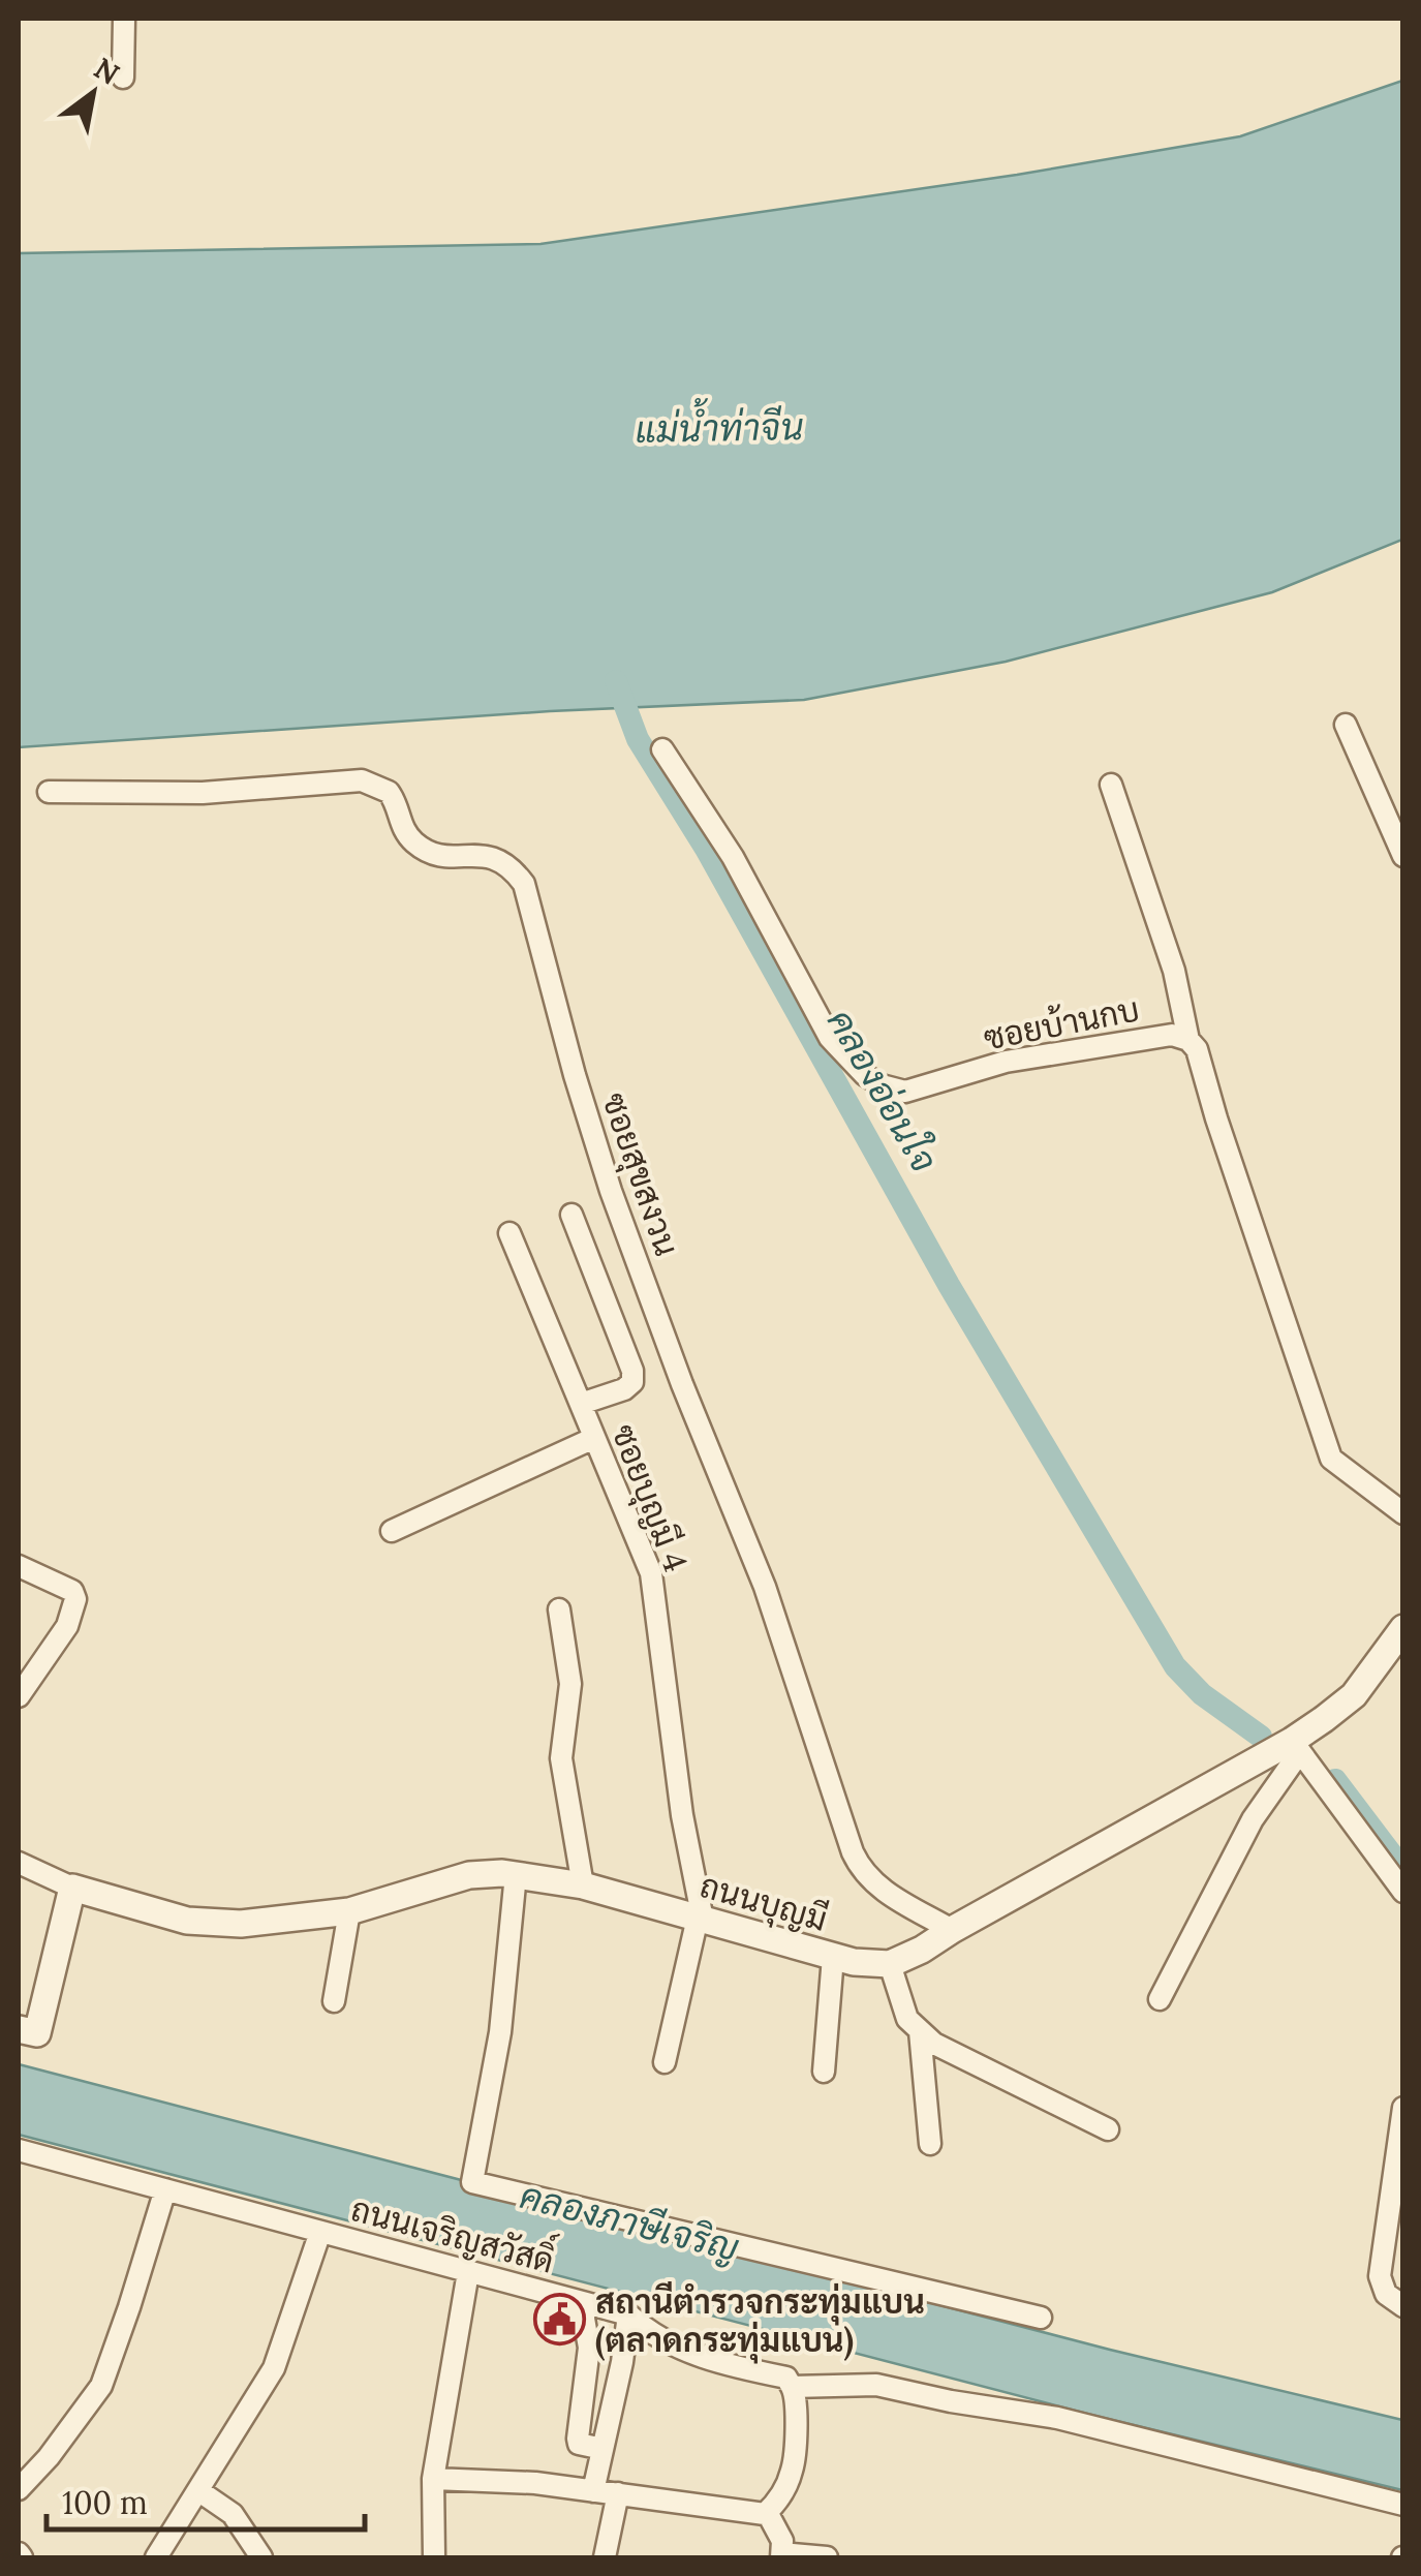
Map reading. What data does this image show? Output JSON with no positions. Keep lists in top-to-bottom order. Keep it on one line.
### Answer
{"streets":{"street":["ซอยบ้านกบ","ซอยสุขสงวน","ซอยบุญมี 4","ถนนบุญมี","ถนนเจริญสวัสดิ์"]},"crossings":[["ซอยบุญมี 4","ถนนบุญมี"]],"water":["แม่น้ำท่าจีน","คลองอ่อนใจ","คลองภาษีเจริญ"],"places":{"public building":["สถานีตำรวจกระทุ่มแบน (ตลาดกระทุ่มแบน)"]},"scale_bar":"100 m","north":"top right"}
